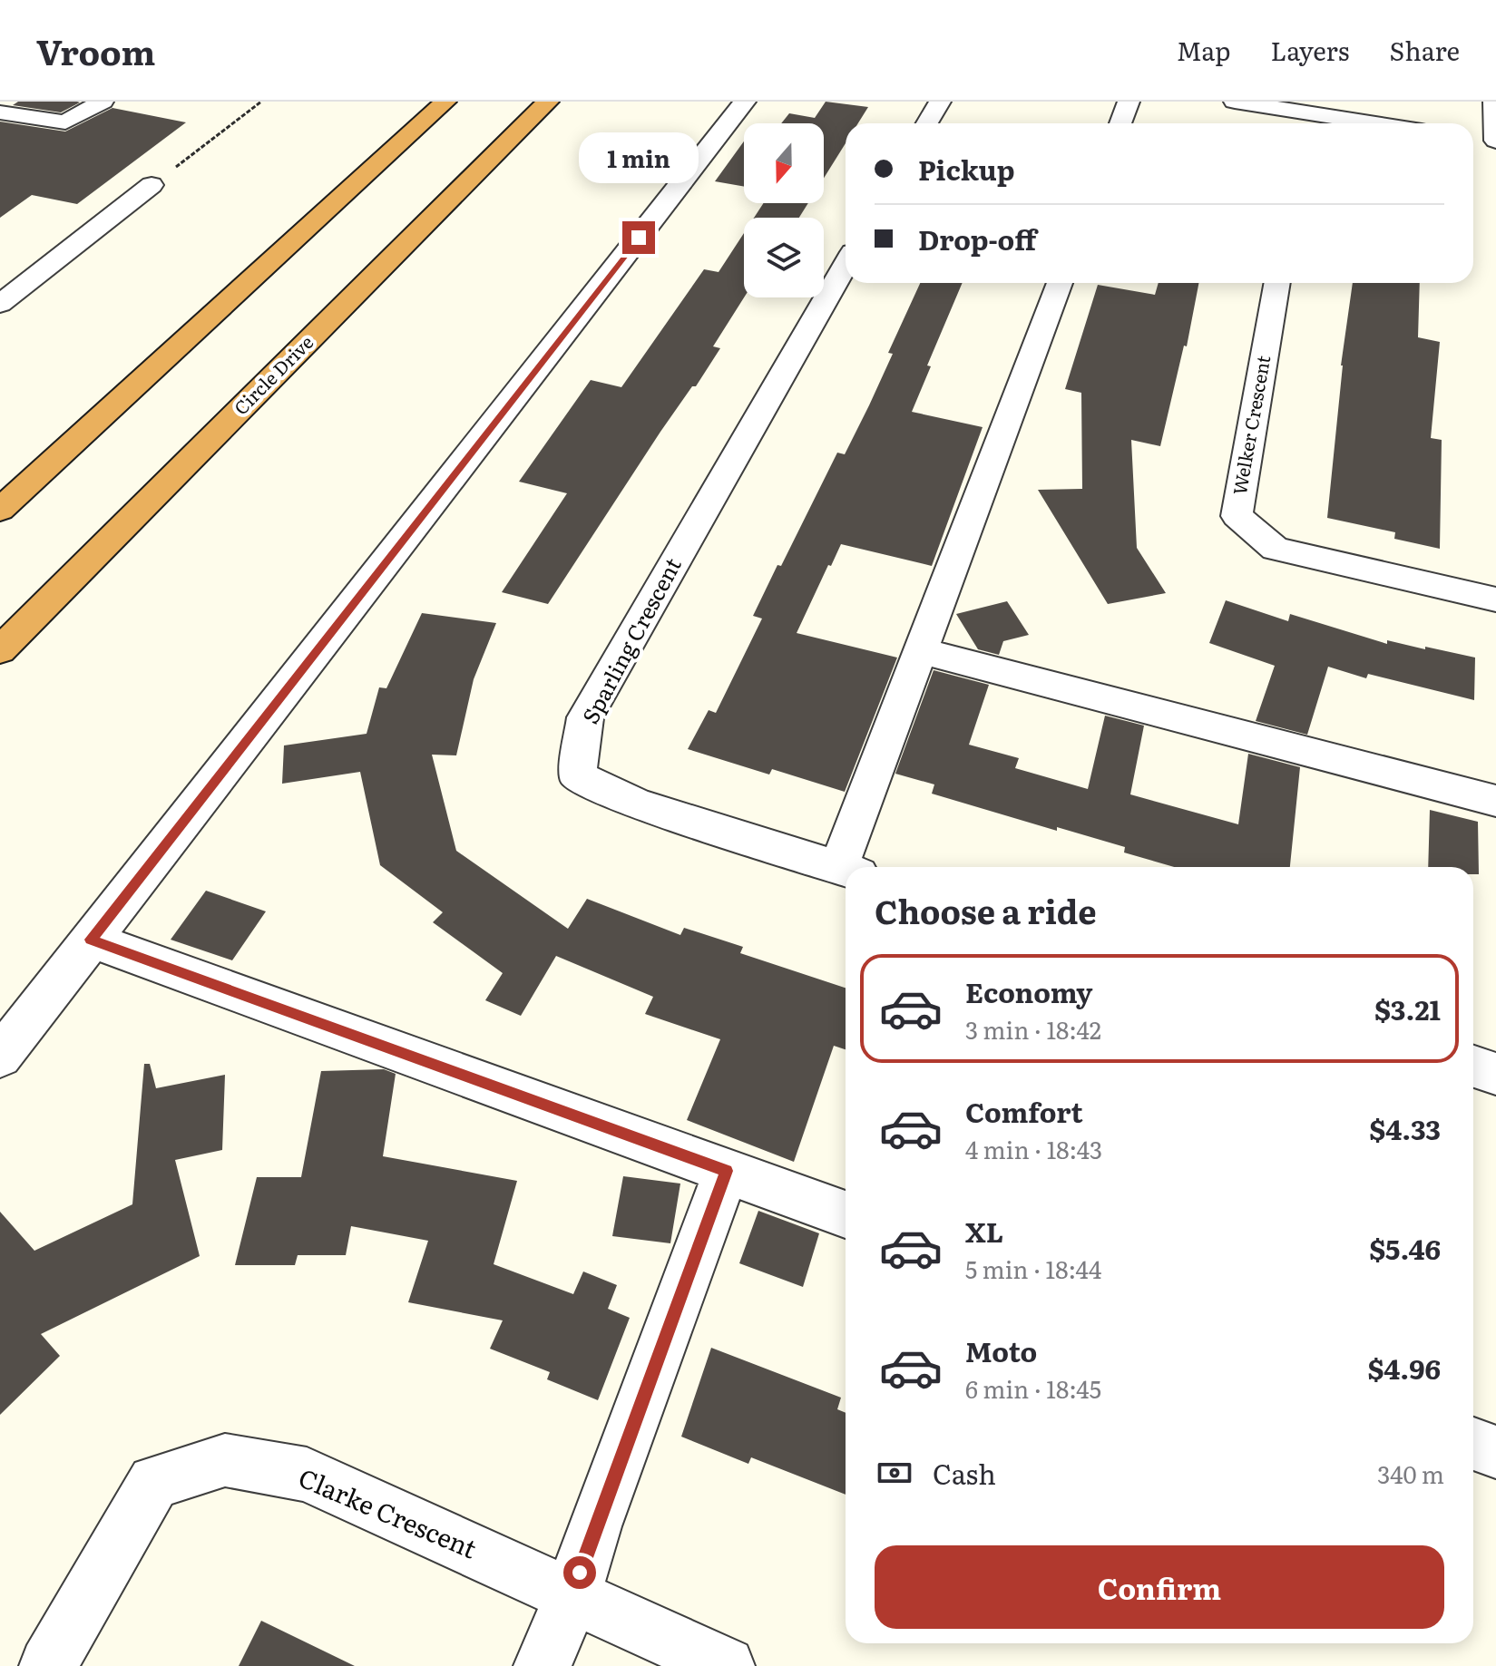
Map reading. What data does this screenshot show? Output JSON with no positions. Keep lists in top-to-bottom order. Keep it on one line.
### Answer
{"streets":{"highway":["Circle Drive"],"street":["Welker Crescent","Sparling Crescent","Clarke Crescent"]},"north":"bottom","page":{"header":"Vroom","nav":["Map","Layers","Share"],"banner":["Pickup","Drop-off"],"bubble":"1 min","heading":"Choose a ride","list":[{"name":"Economy","note":"3 min · 18:42","value":"$3.21"},{"name":"Comfort","note":"4 min · 18:43","value":"$4.33"},{"name":"XL","note":"5 min · 18:44","value":"$5.46"},{"name":"Moto","note":"6 min · 18:45","value":"$4.96"}],"pay":["Cash","340 m"],"buttons":"Confirm"}}
